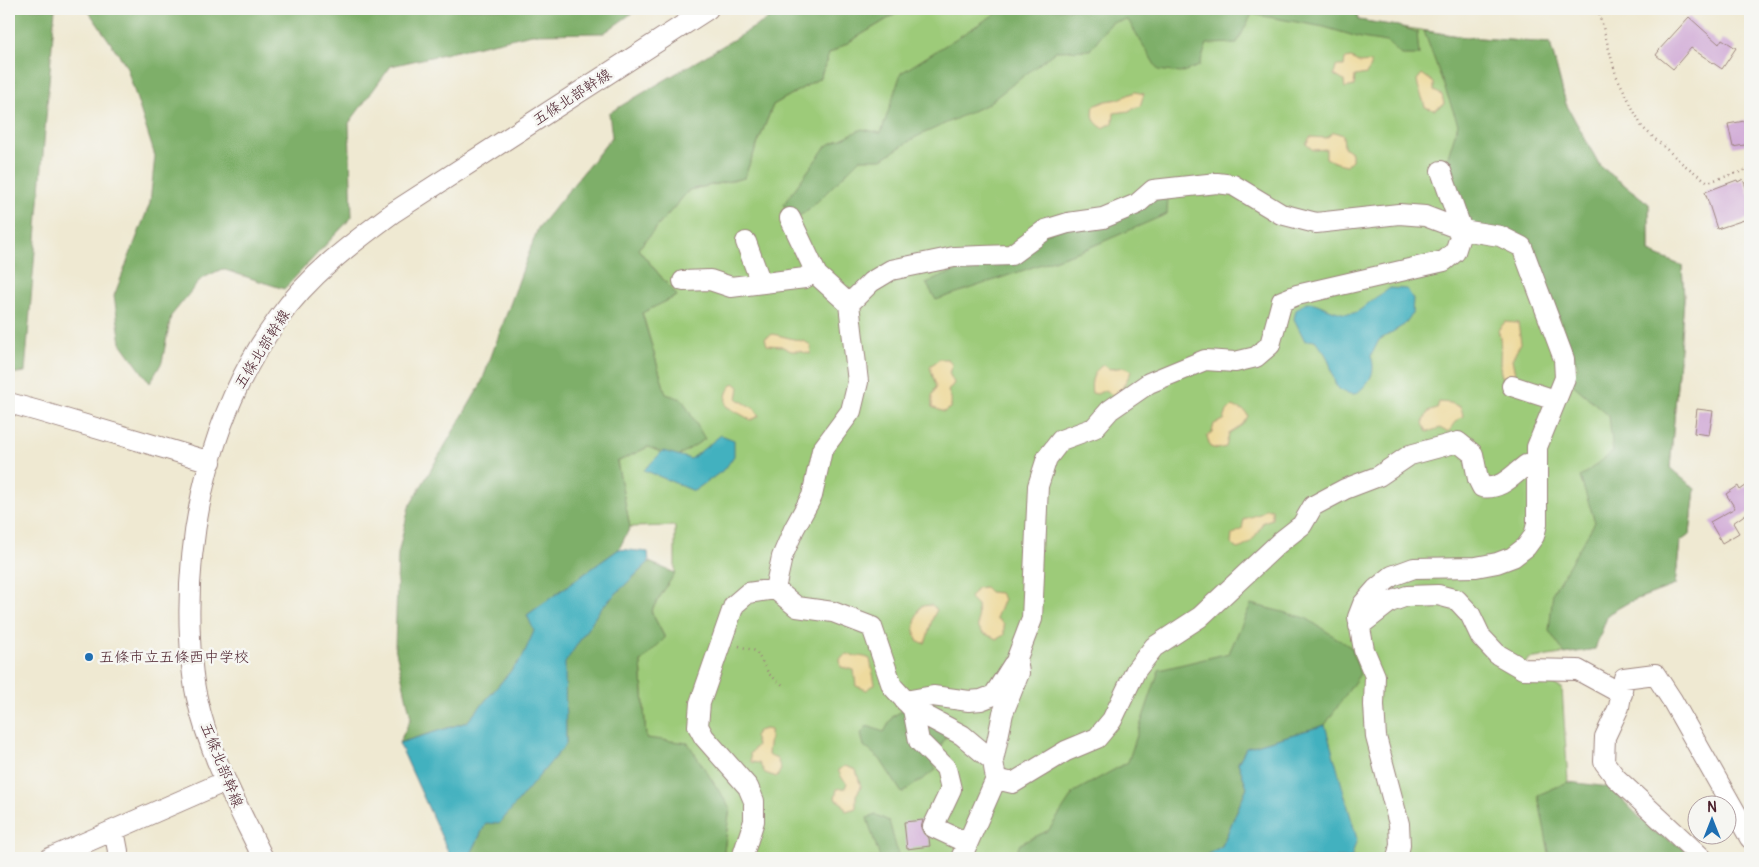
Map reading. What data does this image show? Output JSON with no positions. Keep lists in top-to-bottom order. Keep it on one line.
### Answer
{"streets":{"street":["五條北部幹線"]},"places":["五條市立五條西中学校"],"north":"top"}
